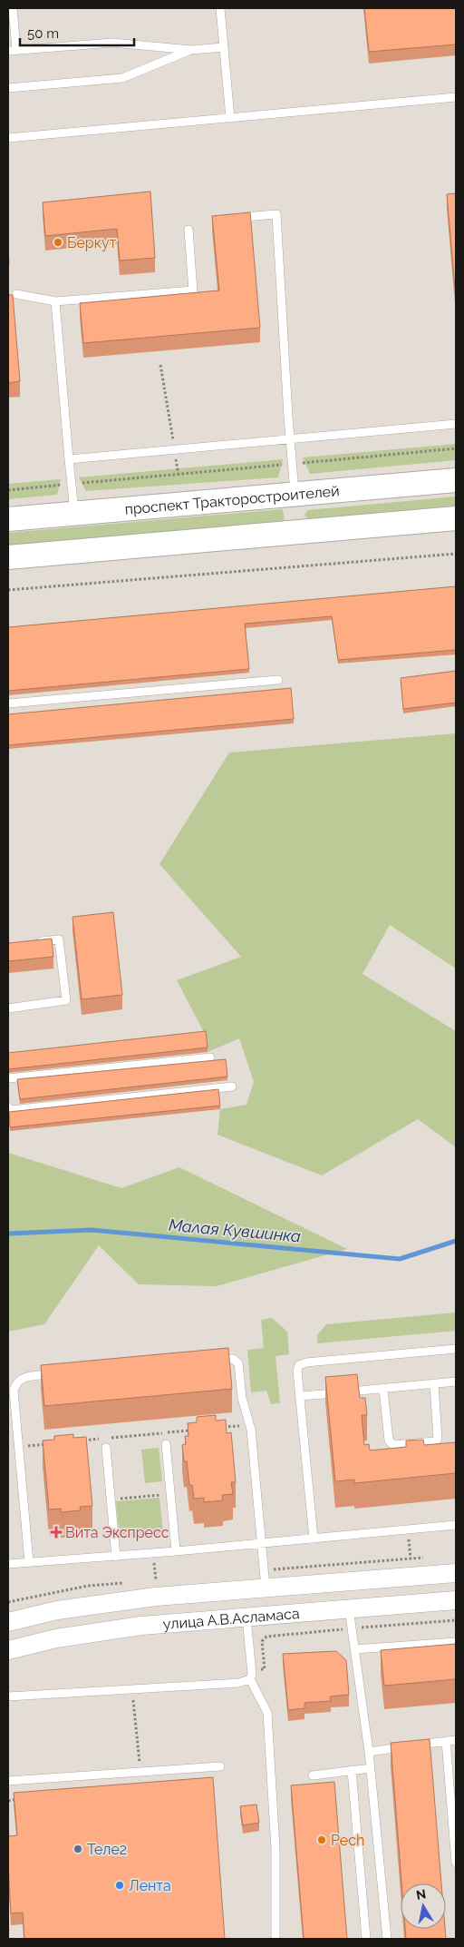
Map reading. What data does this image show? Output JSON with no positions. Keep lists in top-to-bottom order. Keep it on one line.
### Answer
{"streets":{"main road":["проспект Тракторостроителей"],"street":["улица А.В.Асламаса"]},"water":["Малая Кувшинка"],"places":{"other":["Беркут","Pech","Теле2","Лента"],"health":["Вита Экспресс"]},"scale_bar":"50 m","north":"top"}
